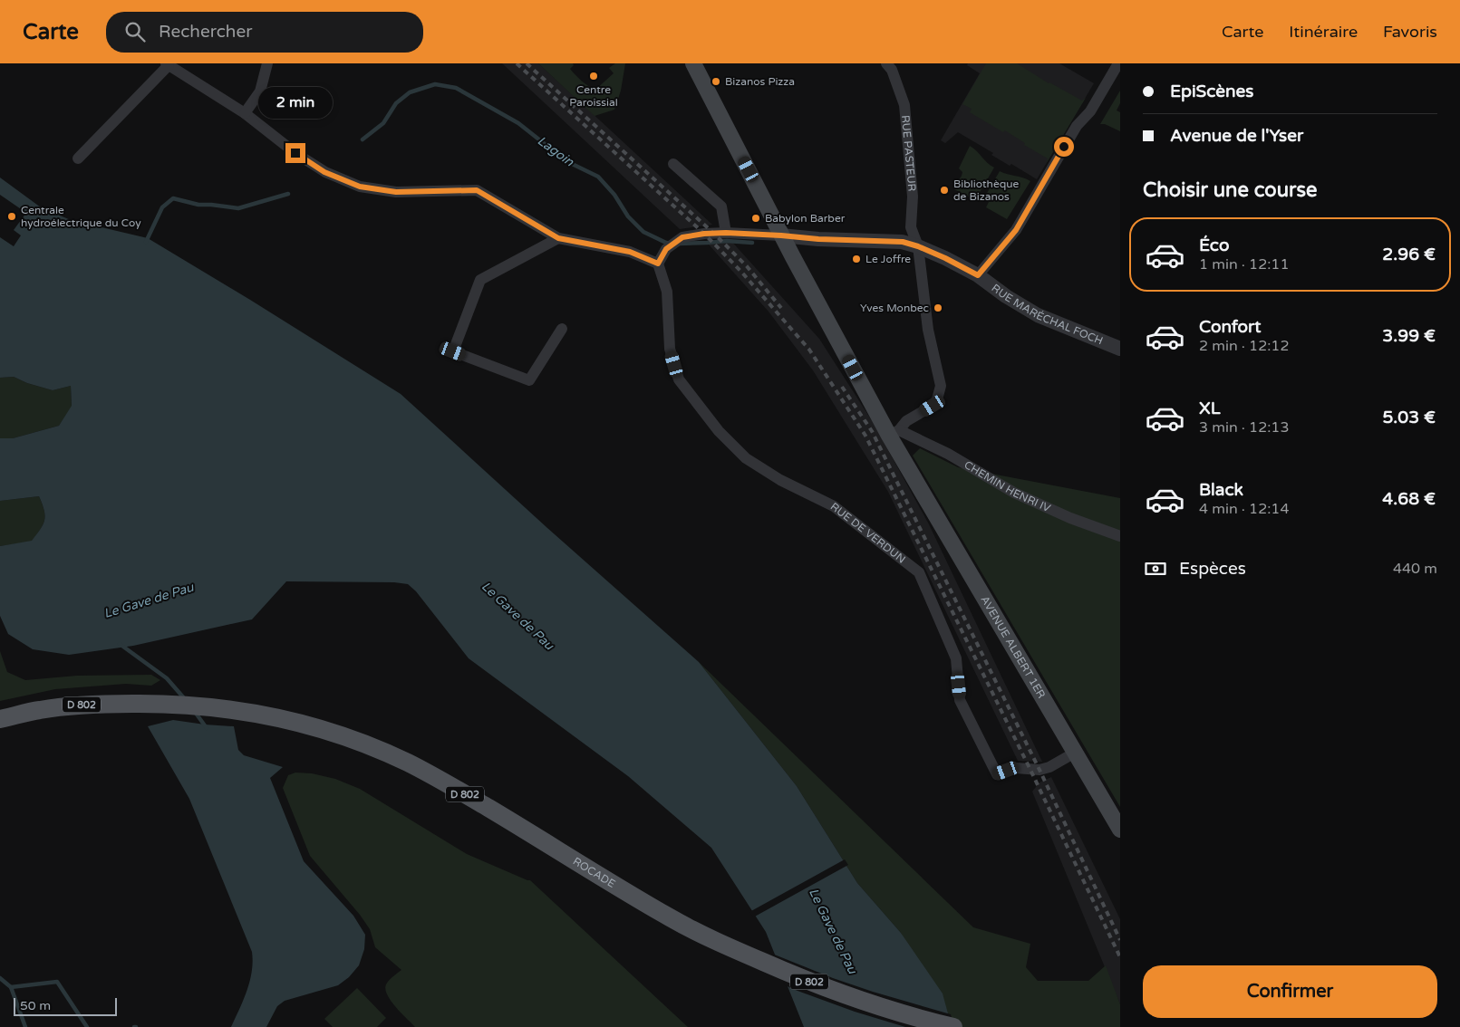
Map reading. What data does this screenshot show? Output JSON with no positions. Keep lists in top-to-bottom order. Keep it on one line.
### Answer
{"streets":{"main road":["AVENUE ALBERT 1ER","D 802","ROCADE"],"street":["RUE PASTEUR","RUE MARÉCHAL FOCH","CHEMIN HENRI IV","RUE DE VERDUN"]},"crossings":[["RUE PASTEUR","RUE MARÉCHAL FOCH"],["RUE PASTEUR","CHEMIN HENRI IV"],["RUE PASTEUR","AVENUE ALBERT 1ER"],["RUE MARÉCHAL FOCH","AVENUE ALBERT 1ER"],["CHEMIN HENRI IV","AVENUE ALBERT 1ER"],["RUE DE VERDUN","AVENUE ALBERT 1ER"]],"water":["Lagoin","Le Gave de Pau"],"places":["Centre Paroissial","Bizanos Pizza","Bibliothèque de Bizanos","Centrale hydroélectrique du Coy","Babylon Barber","Le Joffre","Yves Monbec"],"scale_bar":"50 m","page":{"header":"Carte","search":"Rechercher","nav":["Carte","Itinéraire","Favoris"],"banner":["EpiScènes","Avenue de l'Yser"],"bubble":"2 min","heading":"Choisir une course","list":[{"name":"Éco","note":"1 min · 12:11","value":"2.96 €"},{"name":"Confort","note":"2 min · 12:12","value":"3.99 €"},{"name":"XL","note":"3 min · 12:13","value":"5.03 €"},{"name":"Black","note":"4 min · 12:14","value":"4.68 €"}],"pay":["Espèces","440 m"],"buttons":"Confirmer","scale":"50 m"}}
